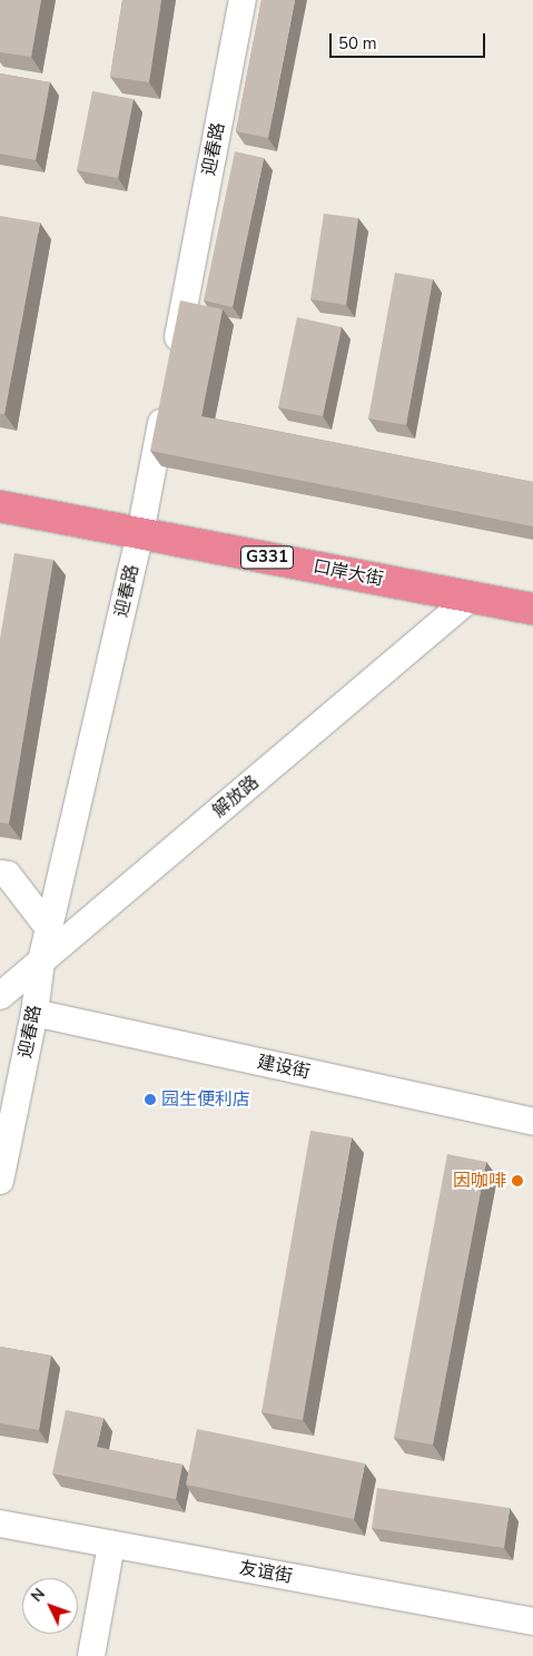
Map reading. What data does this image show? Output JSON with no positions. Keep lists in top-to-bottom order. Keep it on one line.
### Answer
{"streets":{"highway":["G331","口岸大街"],"street":["迎春路","解放路","建设街","友谊街"]},"crossings":[["迎春路","口岸大街"],["迎春路","解放路"],["迎春路","建设街"],["口岸大街","解放路"]],"places":["园生便利店","因咖啡"],"scale_bar":"50 m","north":"top left"}
